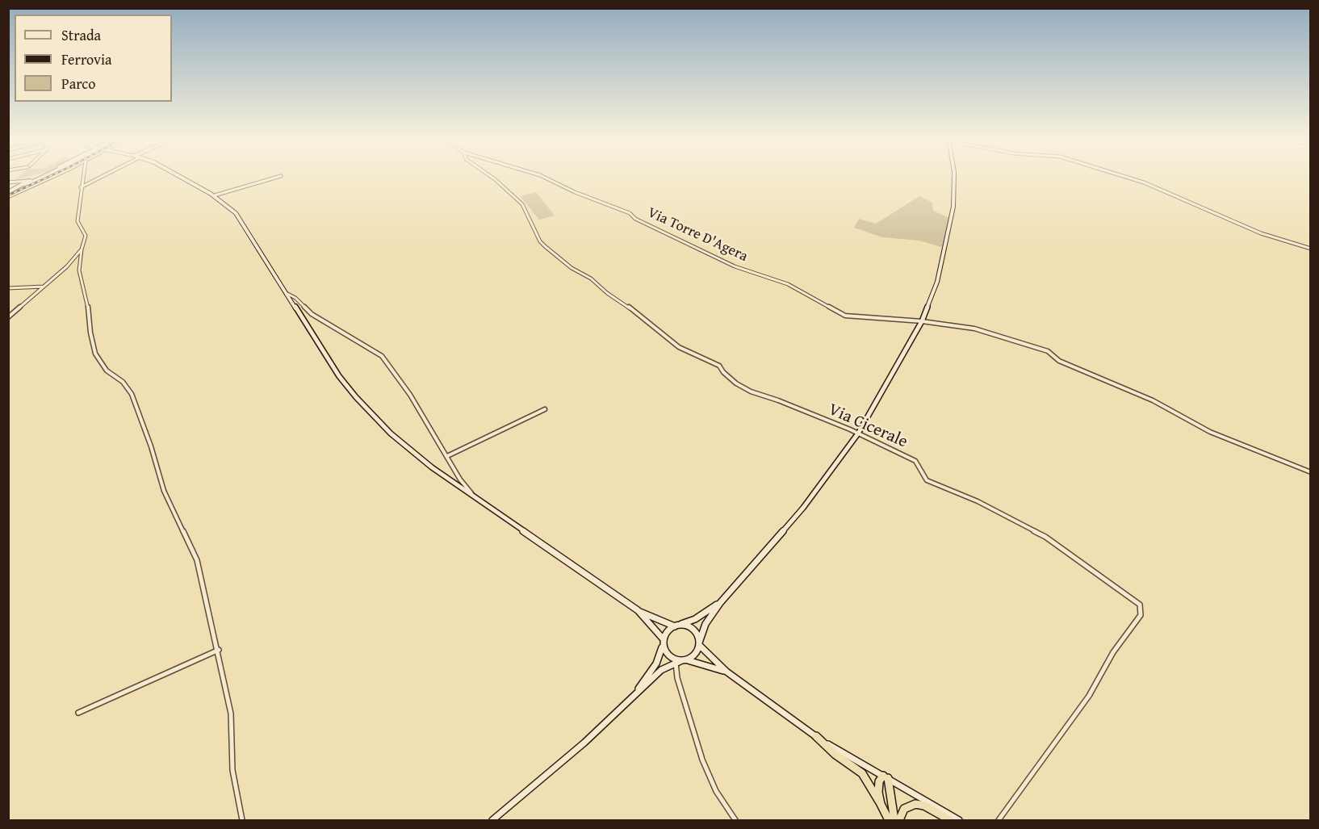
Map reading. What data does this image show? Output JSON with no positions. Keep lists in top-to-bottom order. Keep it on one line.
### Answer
{"streets":{"street":["Via Torre D'Agera","Via Cicerale"]},"legend":["Strada","Ferrovia","Parco"]}
